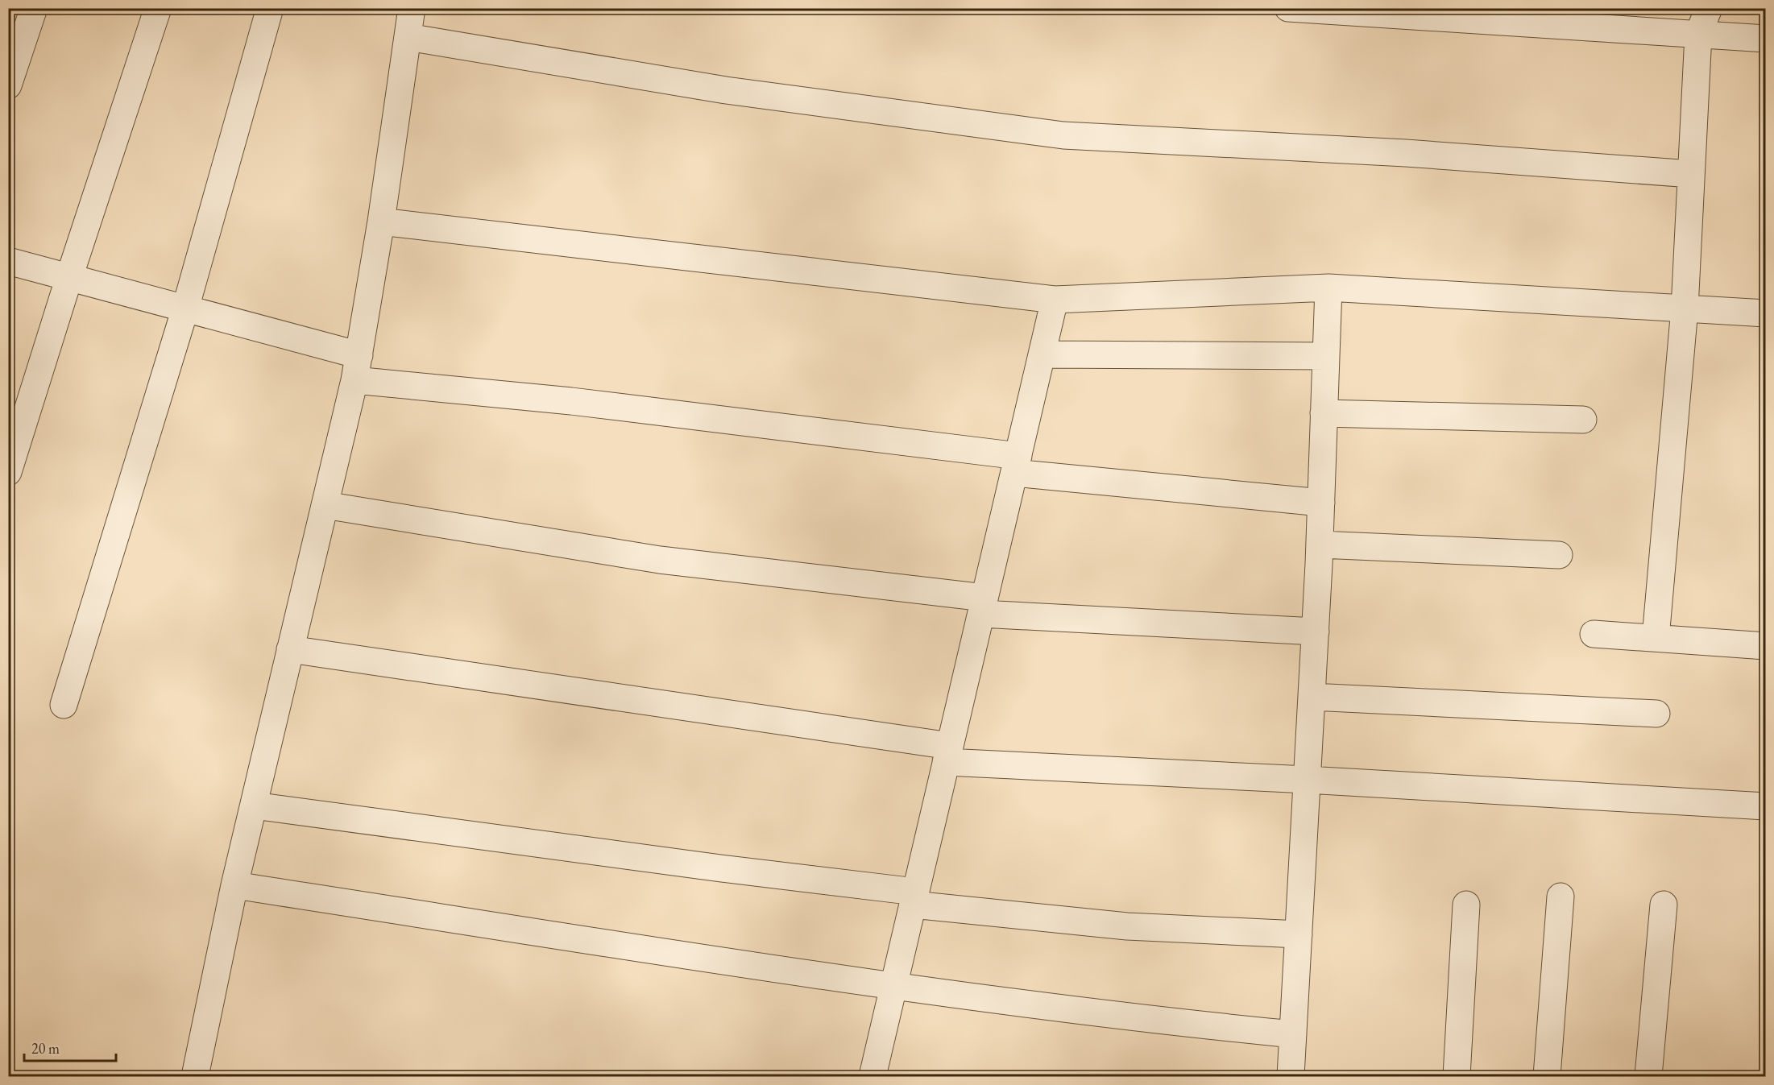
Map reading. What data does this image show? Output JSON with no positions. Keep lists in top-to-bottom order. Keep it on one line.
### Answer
{"scale_bar":"20 m"}
